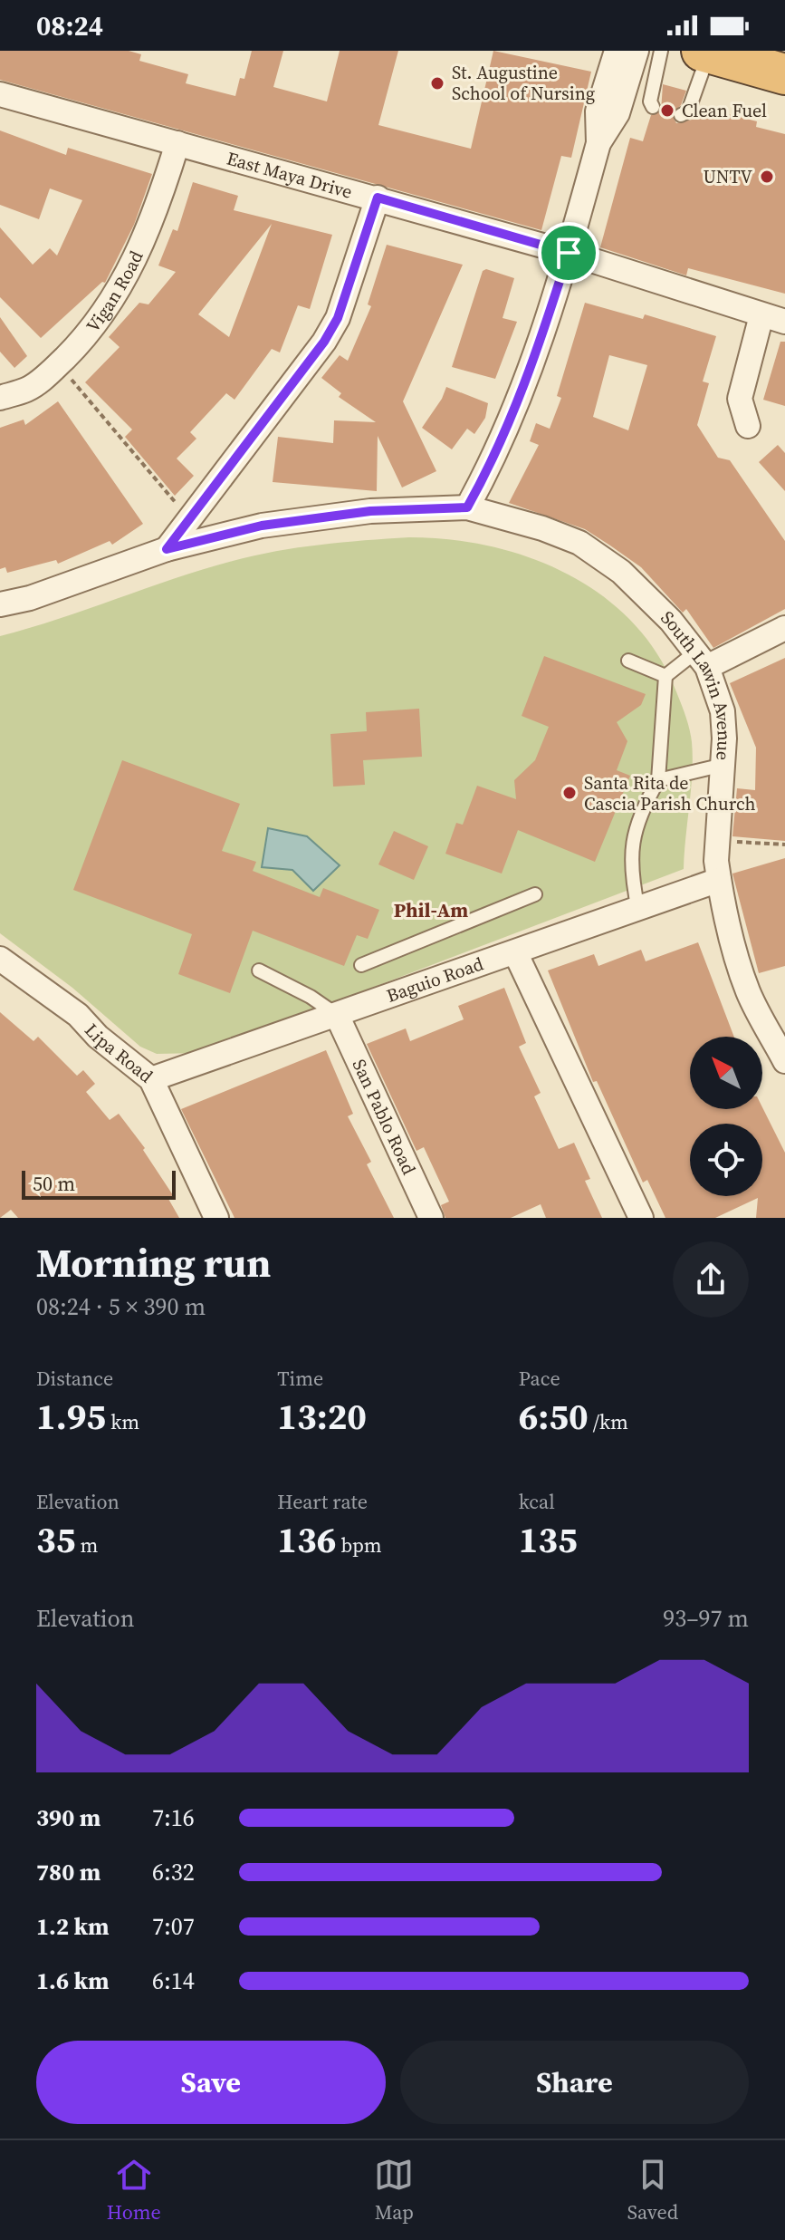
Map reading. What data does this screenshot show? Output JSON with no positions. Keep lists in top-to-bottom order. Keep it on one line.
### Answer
{"streets":{"street":["East Maya Drive","Vigan Road","South Lawin Avenue","Baguio Road","Lipa Road","San Pablo Road"]},"crossings":[["East Maya Drive","Vigan Road"],["South Lawin Avenue","Baguio Road"],["Baguio Road","Lipa Road"],["Baguio Road","San Pablo Road"]],"districts":["Phil-Am"],"places":["St. Augustine School of Nursing","Clean Fuel","UNTV","Santa Rita de Cascia Parish Church"],"scale_bar":"50 m","north":"top left","page":{"status":"08:24","scale":"50 m","heading":["Morning run","08:24 · 5 × 390 m"],"stats":[["Distance","1.95 km"],["Time","13:20"],["Pace","6:50 /km"],["Elevation","35 m"],["Heart rate","136 bpm"],["kcal","135"]],"chart":["Elevation","93–97 m"],"list":[{"name":"390 m","note":"7:16"},{"name":"780 m","note":"6:32"},{"name":"1.2 km","note":"7:07"},{"name":"1.6 km","note":"6:14"}],"buttons":["Save","Share"],"tabs":["Home","Map","Saved"]}}
